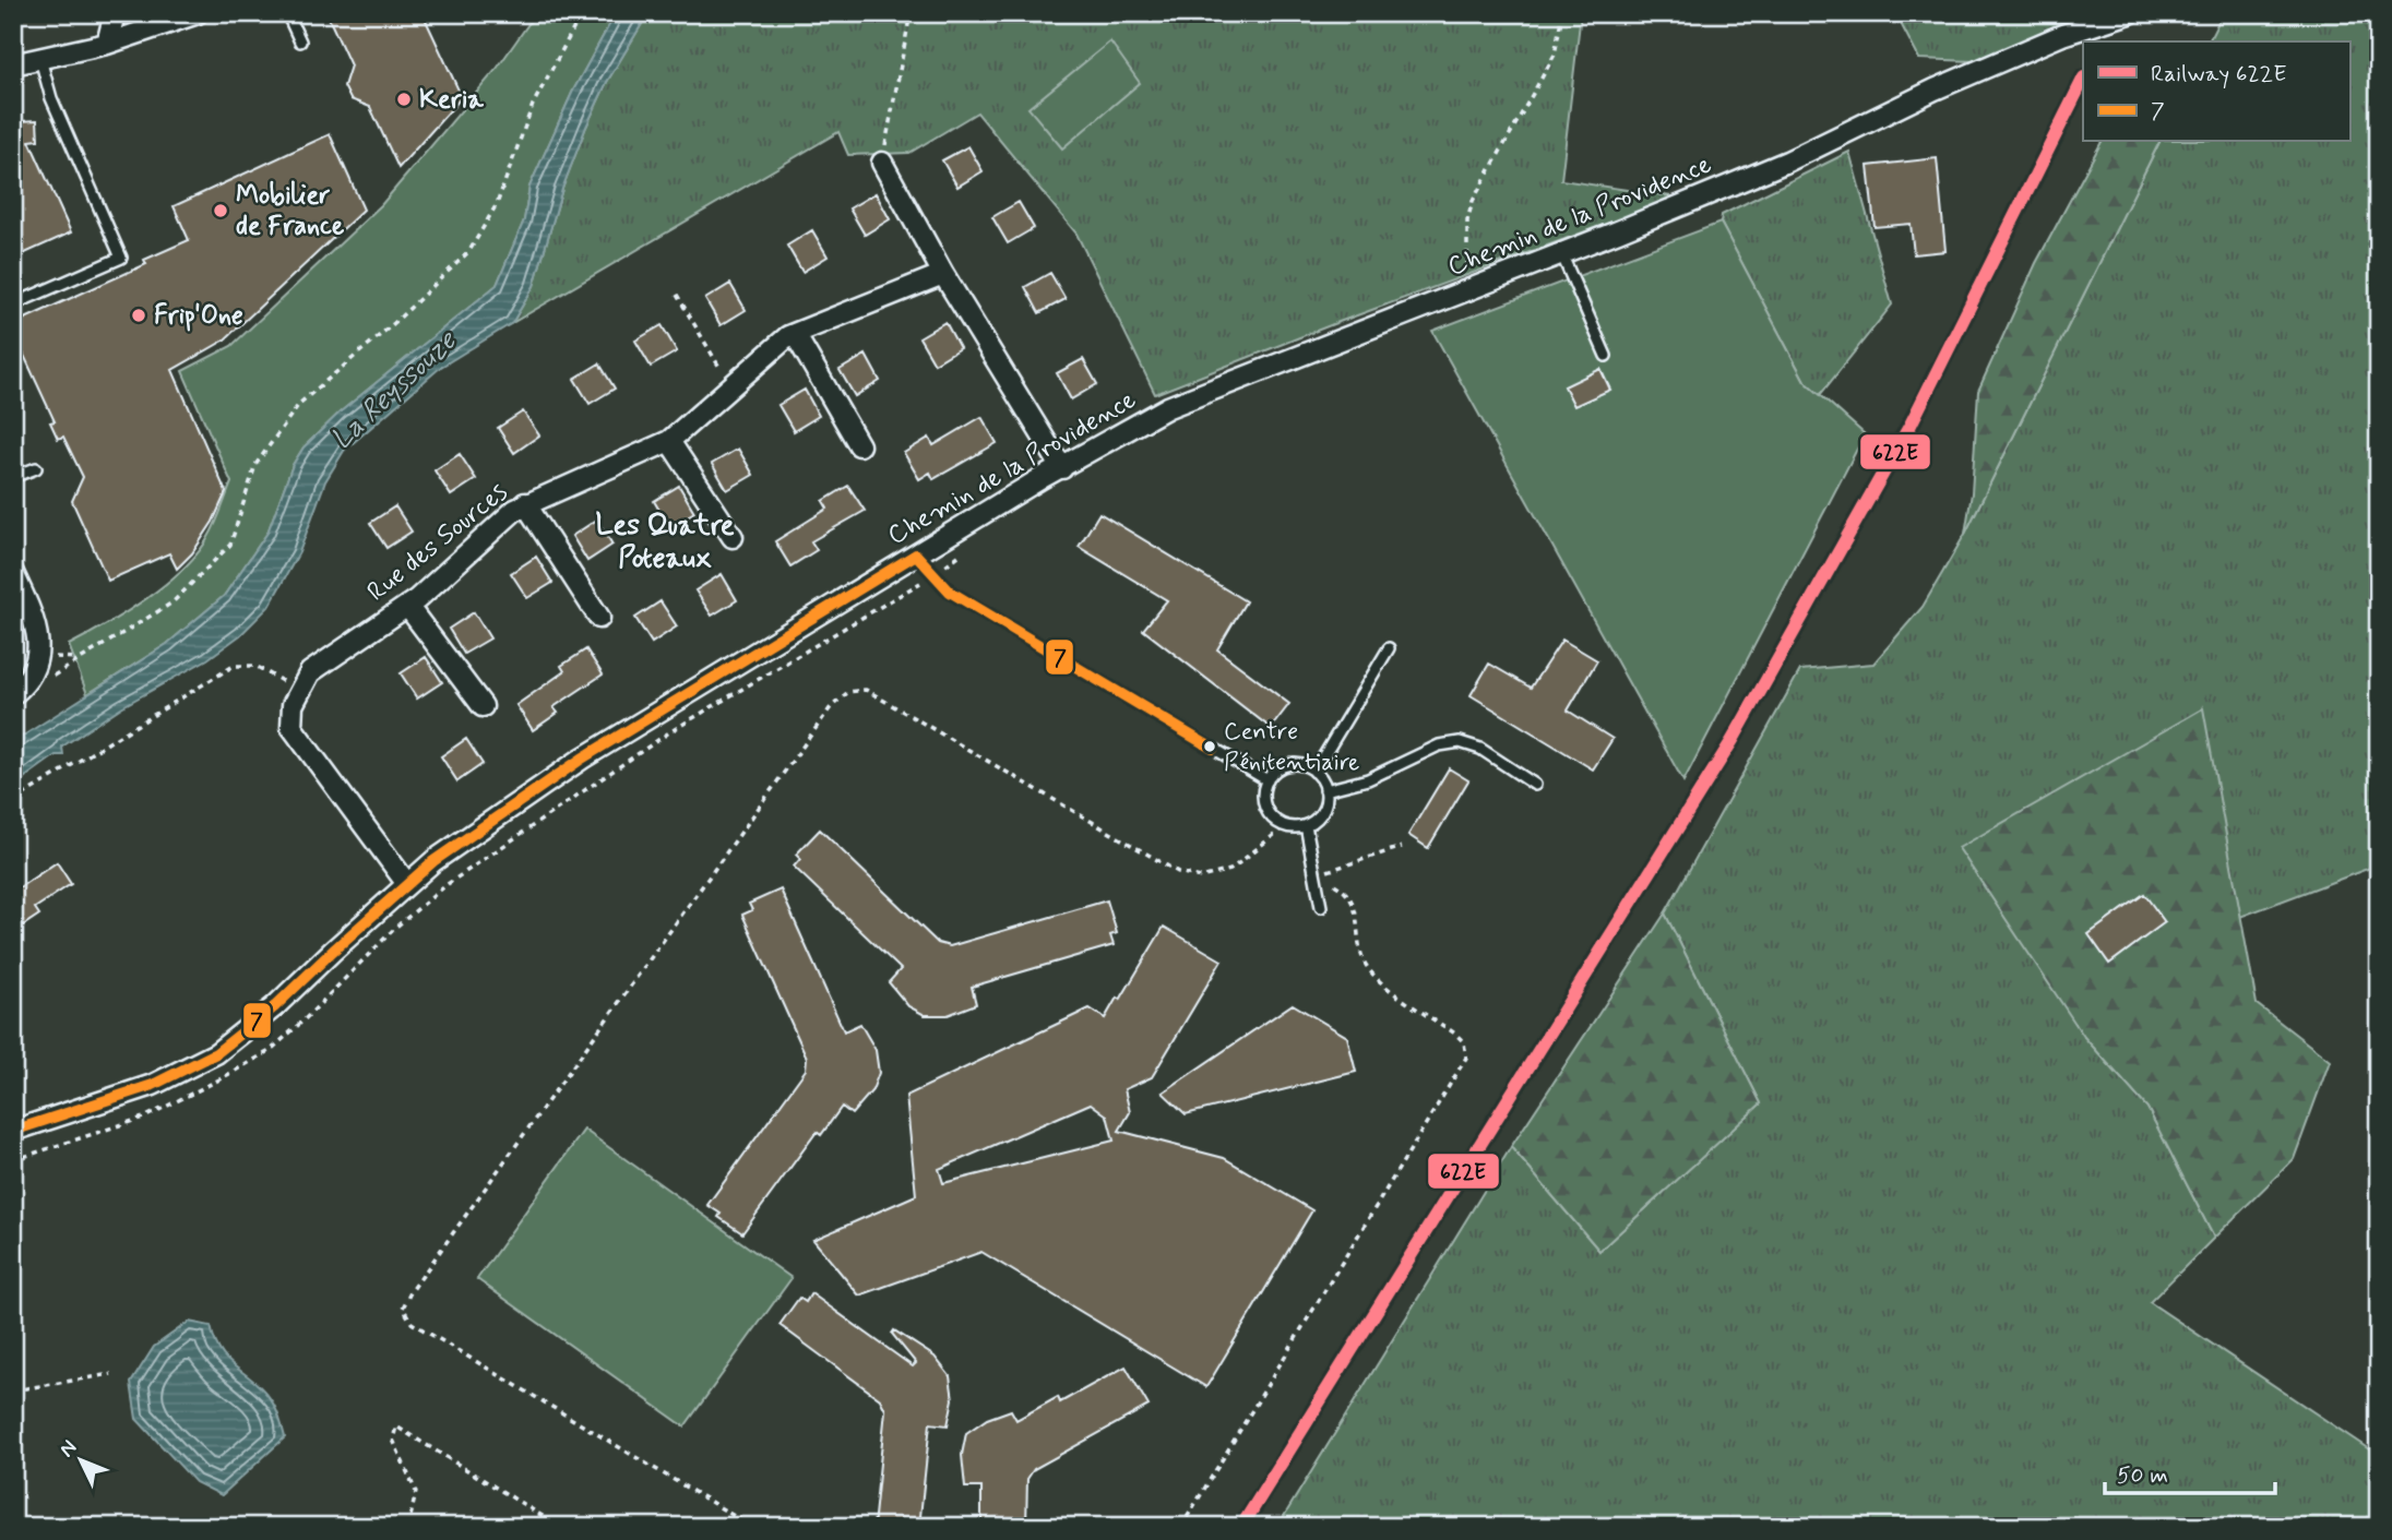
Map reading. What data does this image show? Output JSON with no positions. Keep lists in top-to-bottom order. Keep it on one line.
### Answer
{"streets":{"street":["Chemin de la Providence","Rue des Sources"]},"districts":["Les Quatre Poteaux"],"water":["La Reyssouze"],"places":["Keria","Mobilier de France","Frip'One","Centre Pénitentiaire"],"lines":["rail line 622E","transit line 7"],"legend":["Railway 622E","7"],"scale_bar":"50 m","north":"top left"}
